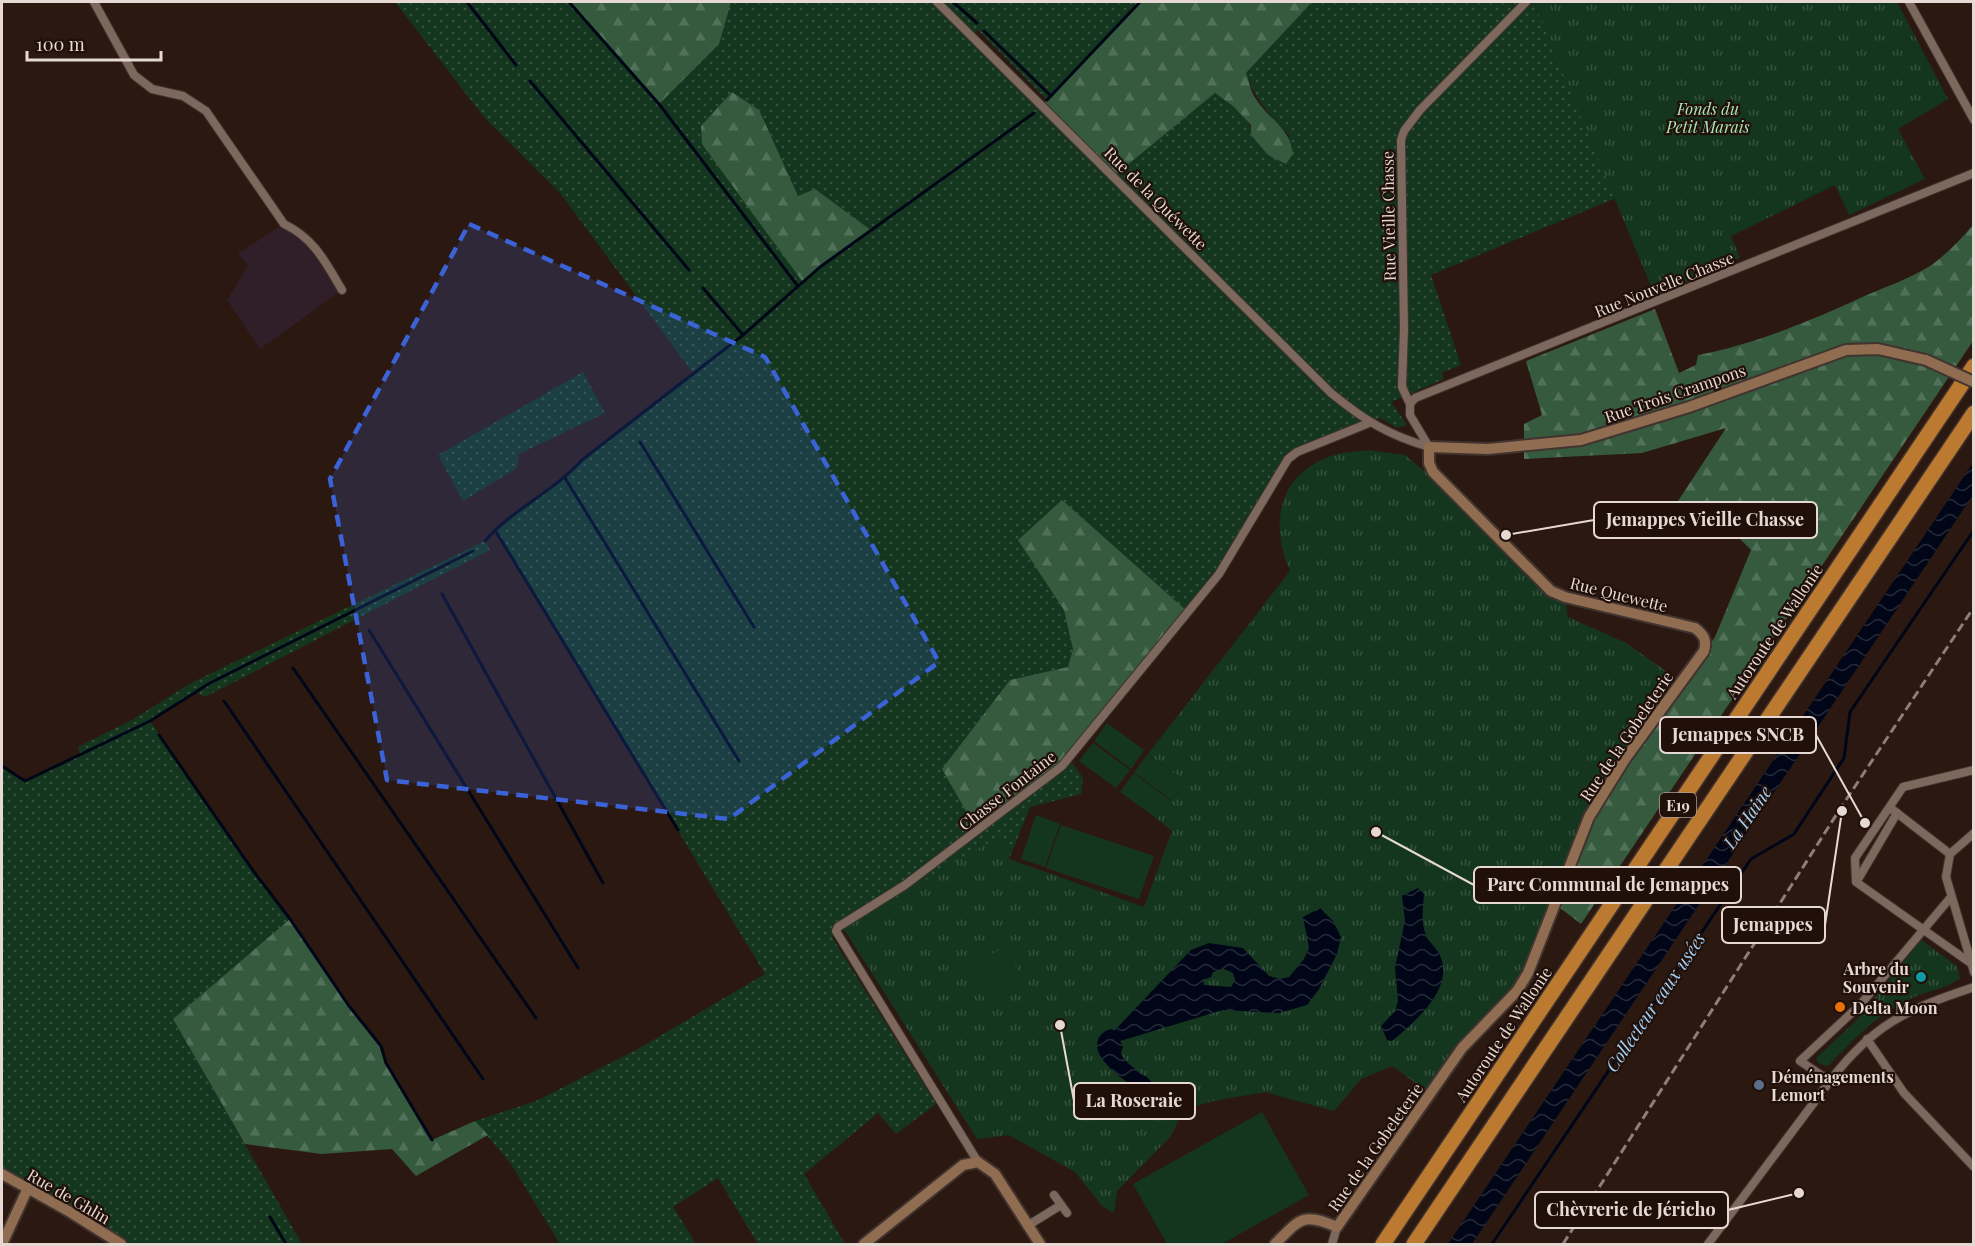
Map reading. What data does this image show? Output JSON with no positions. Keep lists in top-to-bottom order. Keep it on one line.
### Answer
{"streets":{"highway":["Autoroute de Wallonie","E19"],"street":["Rue de la Quéwette","Rue Vieille Chasse","Rue Nouvelle Chasse","Rue Trois Crampons","Rue Quewette","Rue de la Gobeleterie","Chasse Fontaine","Rue de Ghlin"]},"crossings":[["Rue de la Quéwette","Rue Trois Crampons"],["Rue de la Quéwette","Rue Quewette"],["Rue de la Quéwette","Chasse Fontaine"],["Rue Vieille Chasse","Rue Nouvelle Chasse"],["Rue Trois Crampons","Rue Quewette"],["Rue Quewette","Rue de la Gobeleterie"]],"water":["La Haine","Collecteur eaux usées"],"parks":["Fonds du Petit Marais"],"places":["Jemappes Vieille Chasse","Jemappes","Jemappes SNCB","Parc Communal de Jemappes","Arbre du Souvenir","Delta Moon","La Roseraie","Déménagements Lemort","Chèvrerie de Jéricho"],"scale_bar":"100 m"}
